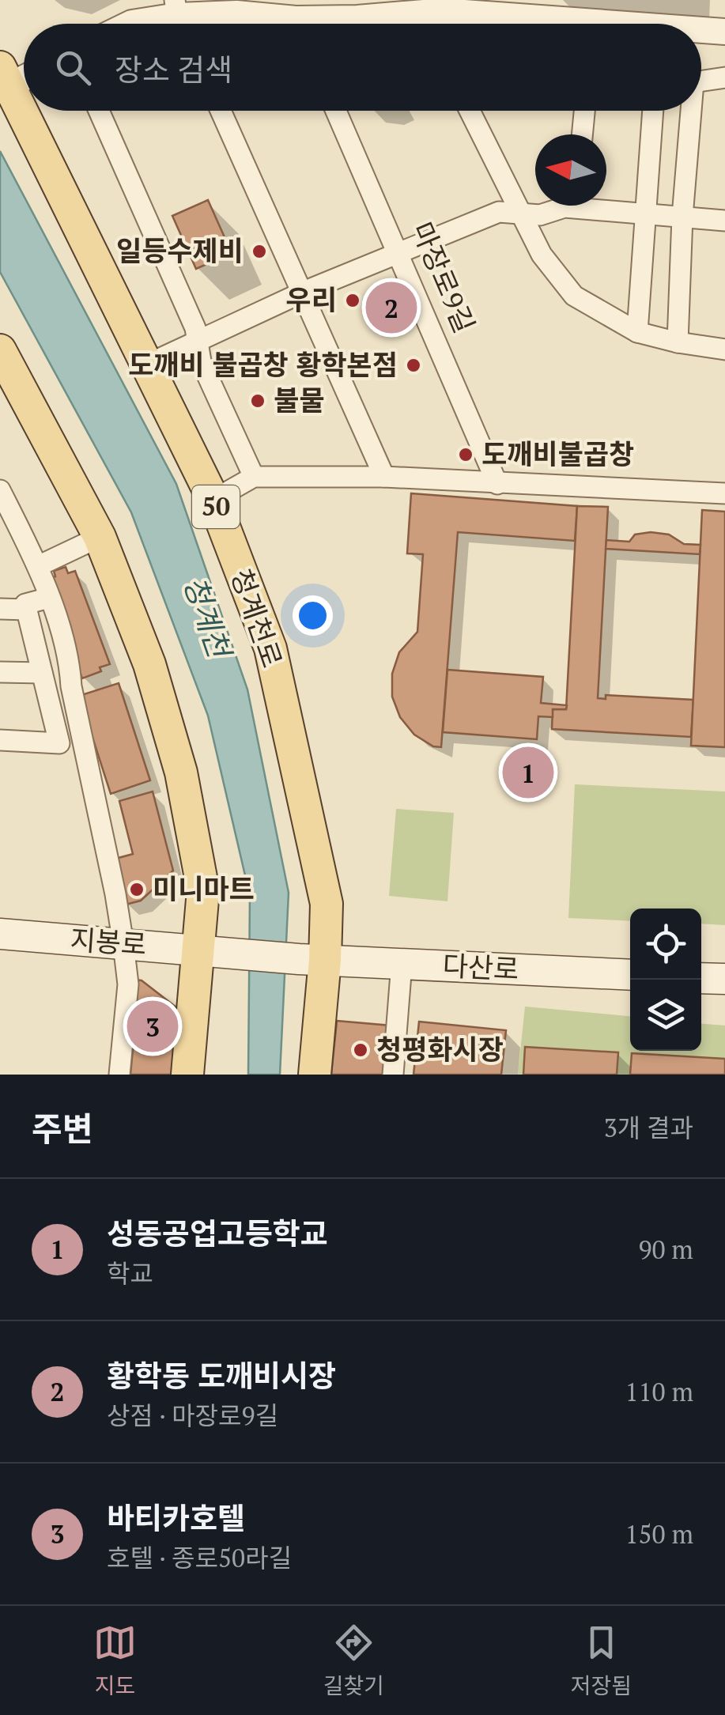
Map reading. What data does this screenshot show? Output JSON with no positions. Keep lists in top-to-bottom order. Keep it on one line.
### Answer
{"streets":{"main road":["50","청계천로","지봉로","다산로"],"street":["마장로9길"]},"crossings":[["청계천로","지봉로"],["청계천로","다산로"],["지봉로","다산로"]],"water":["청계천"],"places":["일등수제비","우리","도깨비 불곱창 황학본점","불물","도깨비불곱창","미니마트","청평화시장"],"north":"left","page":{"search":"장소 검색","pins":["2","1","3"],"heading":["주변","3개 결과"],"list":[{"mark":"1","name":"성동공업고등학교","note":"학교","value":"90 m"},{"mark":"2","name":"황학동 도깨비시장","note":"상점 · 마장로9길","value":"110 m"},{"mark":"3","name":"바티카호텔","note":"호텔 · 종로50라길","value":"150 m"}],"nav":["지도","길찾기","저장됨"]}}
